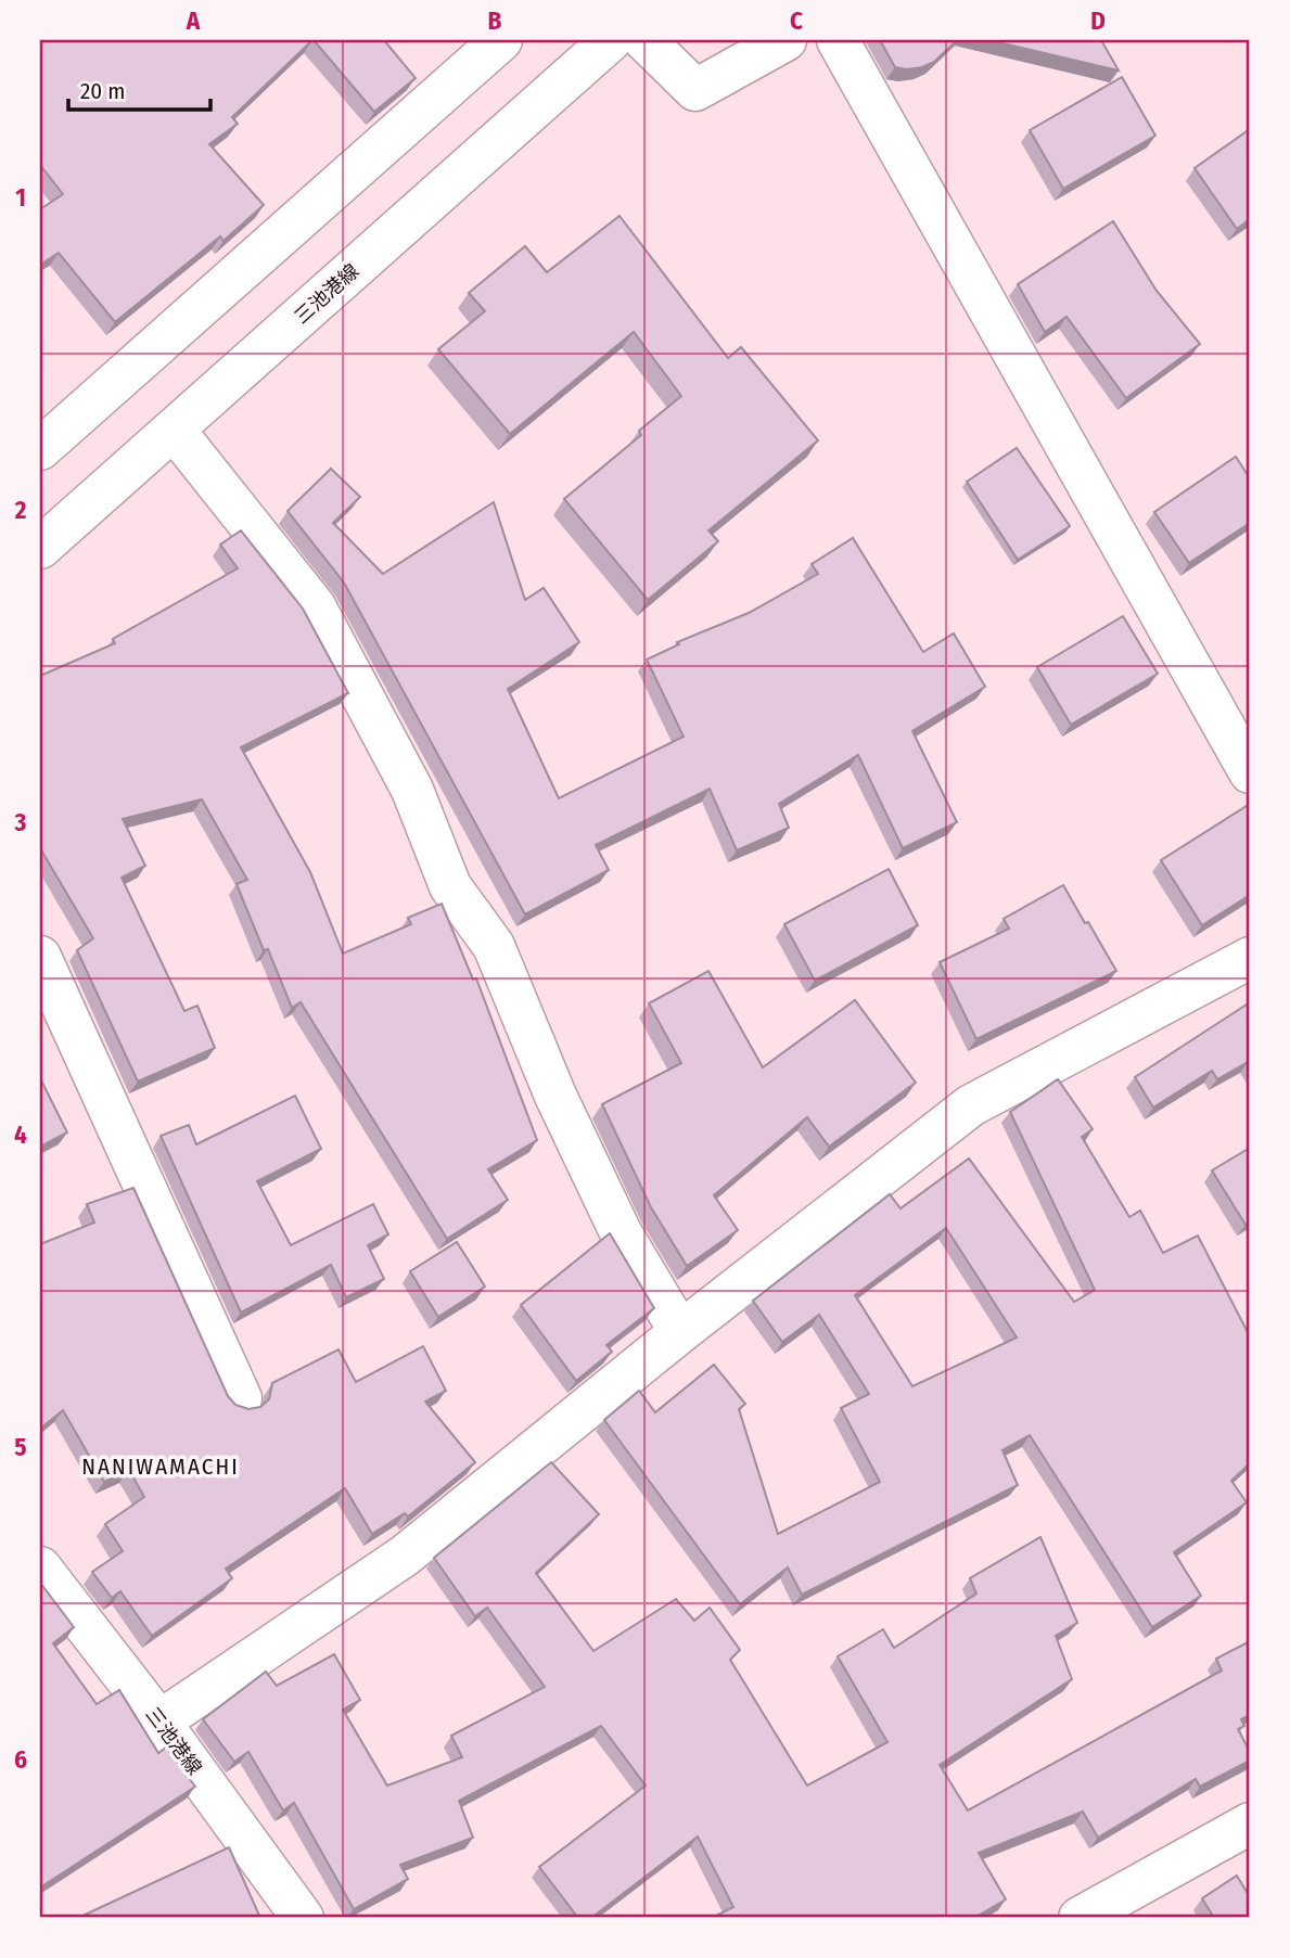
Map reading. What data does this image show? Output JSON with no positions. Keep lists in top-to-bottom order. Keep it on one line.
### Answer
{"streets":{"street":["三池港線"]},"districts":["NANIWAMACHI"],"scale_bar":"20 m","grid":{"columns":["A","B","C","D"],"rows":["1","2","3","4","5","6"]}}
